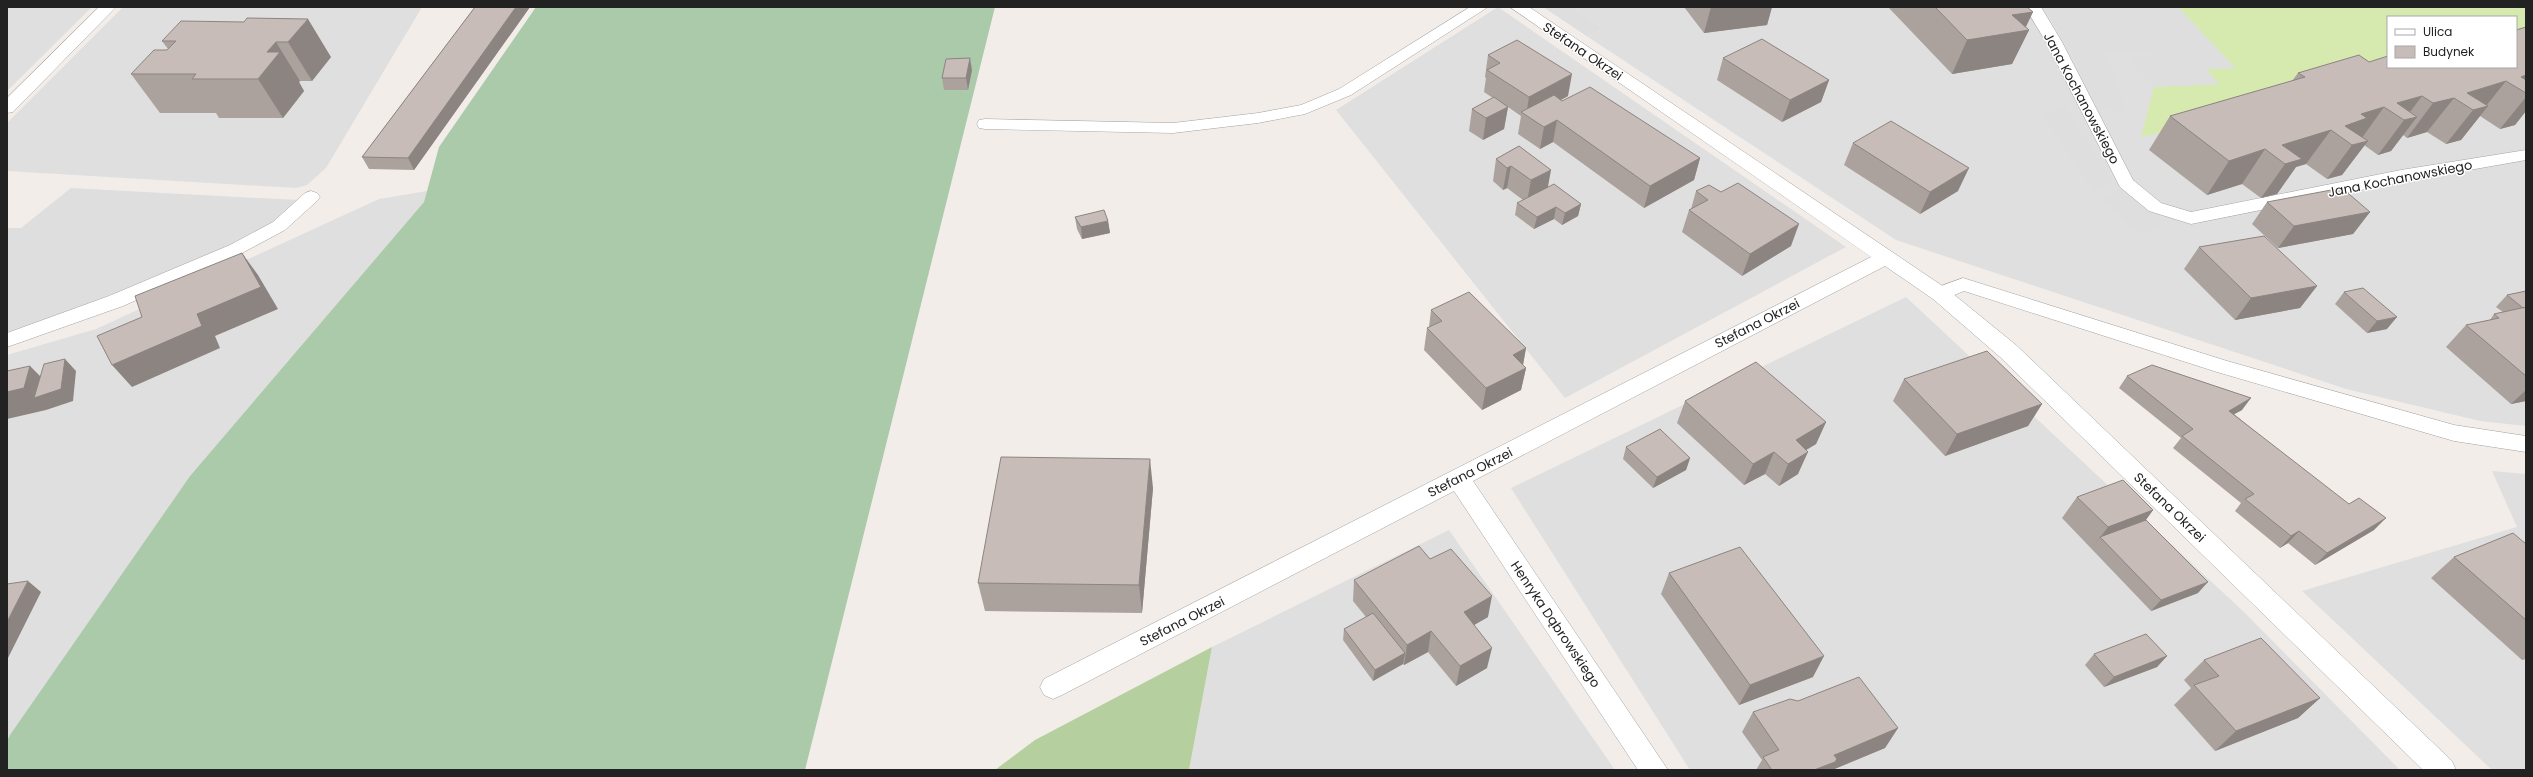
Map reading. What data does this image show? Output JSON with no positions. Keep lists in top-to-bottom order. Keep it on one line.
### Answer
{"streets":{"street":["Stefana Okrzei","Henryka Dąbrowskiego"],"lane":["Jana Kochanowskiego"]},"crossings":[["Stefana Okrzei","Henryka Dąbrowskiego"]],"legend":["Ulica","Budynek"]}
